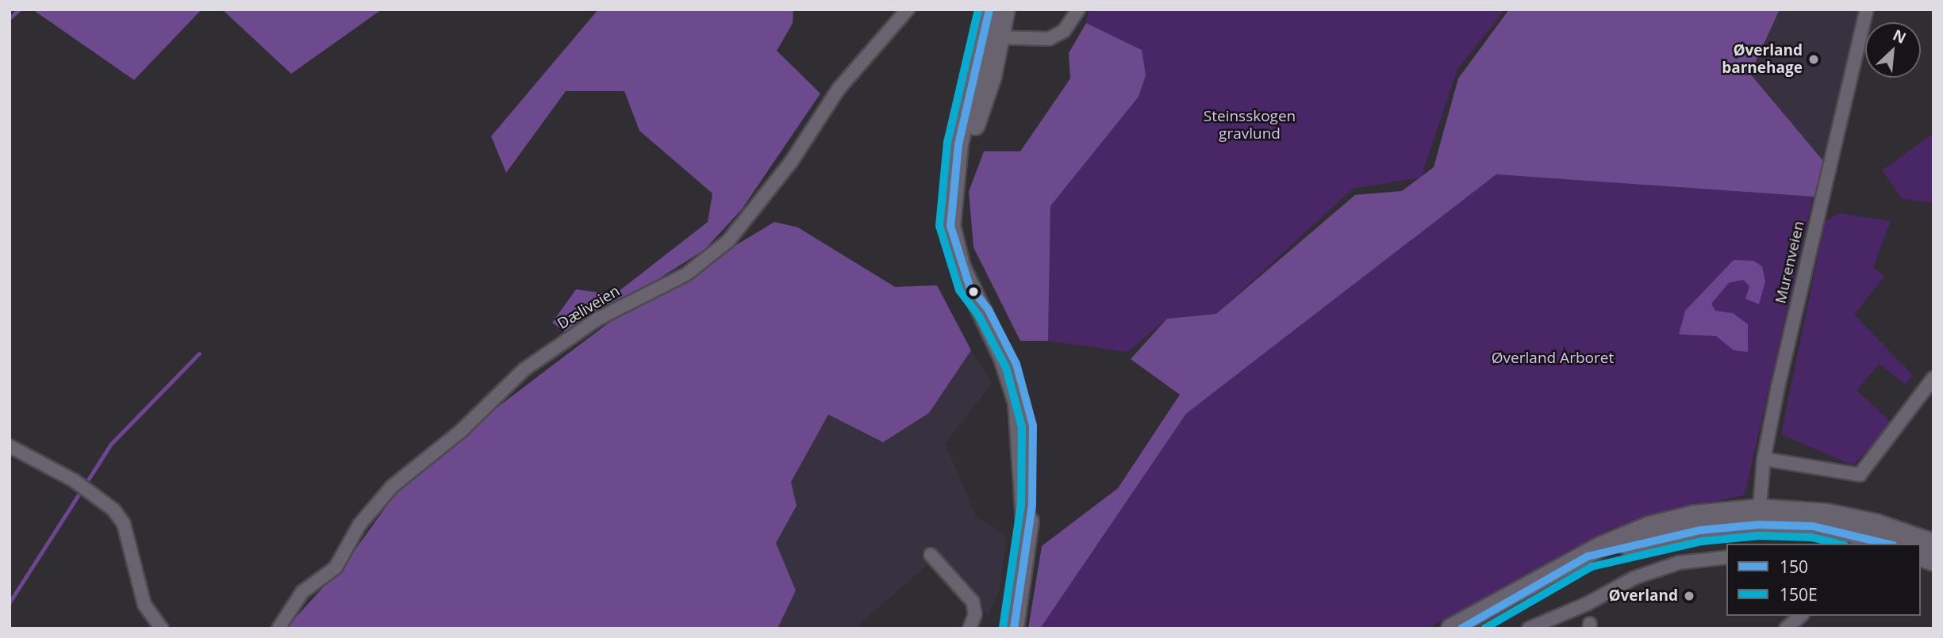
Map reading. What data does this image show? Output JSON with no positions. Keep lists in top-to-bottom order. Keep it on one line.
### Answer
{"streets":{"street":["Murenveien","Dæliveien"]},"parks":["Steinsskogen gravlund","Øverland Arboret"],"places":["Øverland barnehage","Øverland"],"lines":["transit line 150","transit line 150E"],"legend":["150","150E"],"north":"top right"}
